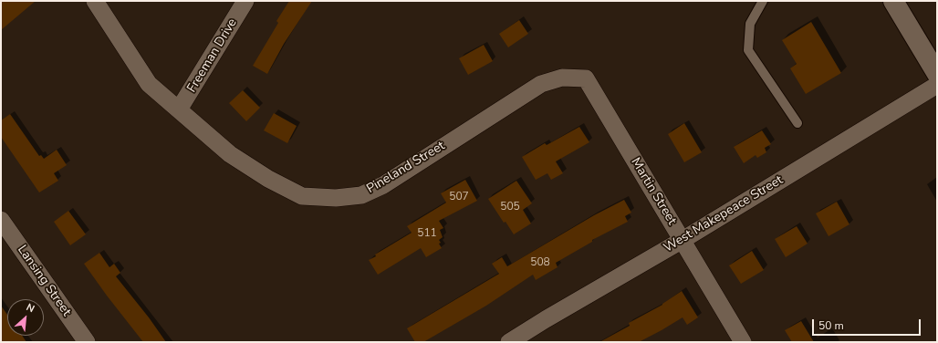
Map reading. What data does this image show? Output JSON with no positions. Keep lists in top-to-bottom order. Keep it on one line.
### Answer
{"streets":{"street":["Freeman Drive","Pineland Street","Martin Street","West Makepeace Street","Lansing Street"]},"crossings":[["Freeman Drive","Pineland Street"],["Pineland Street","Martin Street"],["Martin Street","West Makepeace Street"]],"house_numbers":["507","505","511","508"],"scale_bar":"50 m","north":"top right"}
